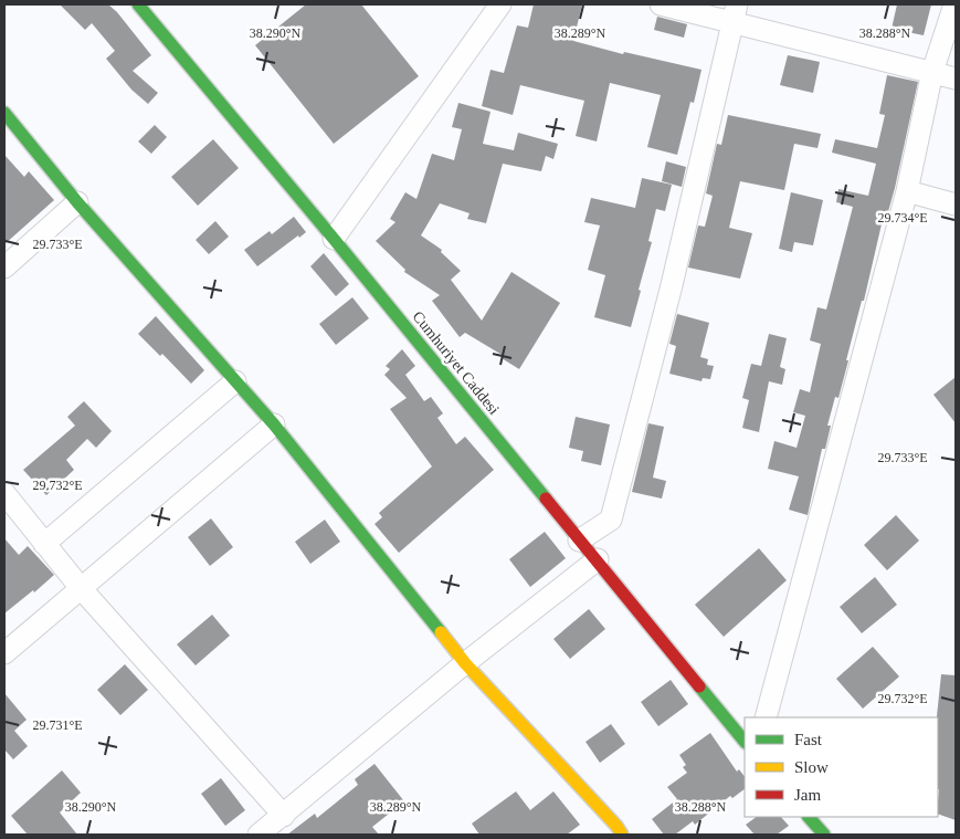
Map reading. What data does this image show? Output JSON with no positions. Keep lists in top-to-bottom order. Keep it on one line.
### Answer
{"streets":{"main road":["Cumhuriyet Caddesi"]},"legend":["Fast","Slow","Jam"],"coordinates":["38.290°N","38.289°N","38.288°N","29.734°E","29.733°E","29.732°E","29.731°E"]}
